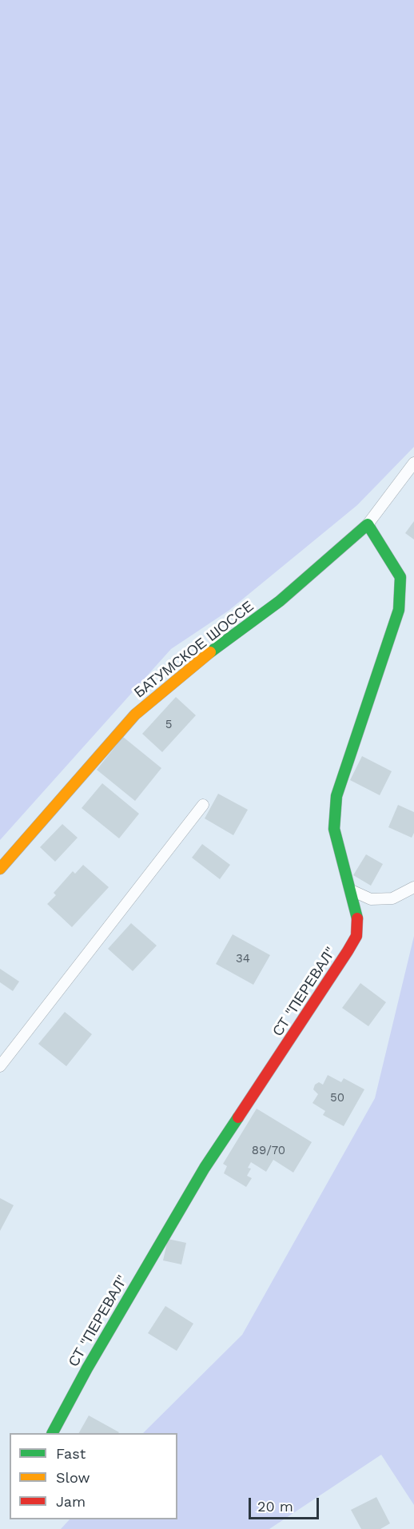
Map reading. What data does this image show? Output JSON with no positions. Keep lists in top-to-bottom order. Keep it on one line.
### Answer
{"streets":{"street":["БАТУМСКОЕ ШОССЕ","СТ \"ПЕРЕВАЛ\""]},"crossings":[["БАТУМСКОЕ ШОССЕ","СТ \"ПЕРЕВАЛ\""]],"house_numbers":["5","34","50","89/70"],"legend":["Fast","Slow","Jam"],"scale_bar":"20 m"}
